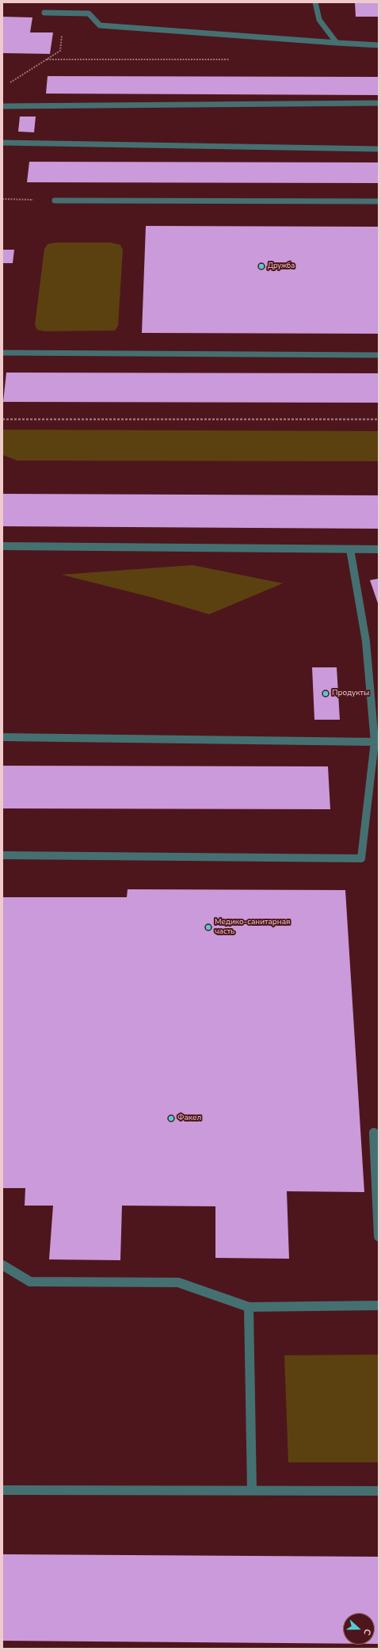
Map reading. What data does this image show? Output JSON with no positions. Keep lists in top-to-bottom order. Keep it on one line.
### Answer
{"places":["Дружба","Продукты","Медико-санитарная часть","Факел"],"north":"right"}
